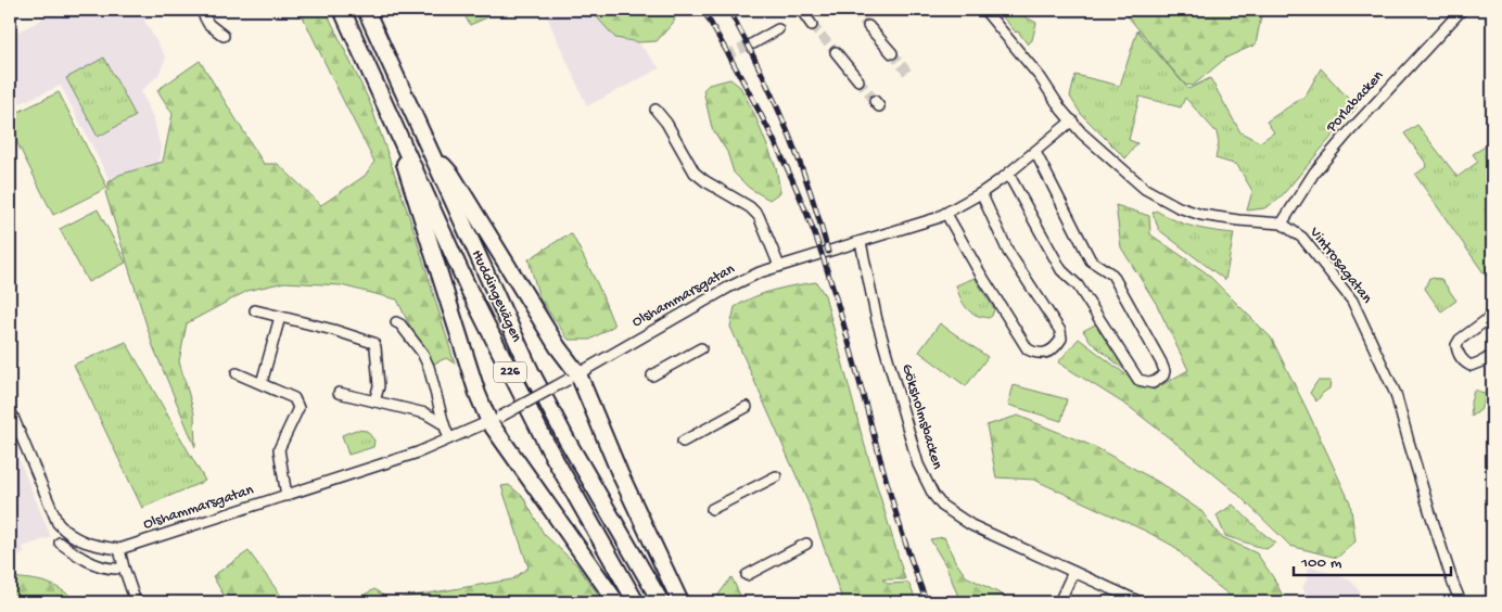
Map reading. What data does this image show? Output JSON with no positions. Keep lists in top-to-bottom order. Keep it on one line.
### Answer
{"streets":{"main road":["Huddingevägen","226"],"street":["Porlabacken","Vintrosagatan","Olshammarsgatan","Göksholmsbacken"]},"crossings":[["Porlabacken","Vintrosagatan"],["Olshammarsgatan","Göksholmsbacken"]],"scale_bar":"100 m"}
